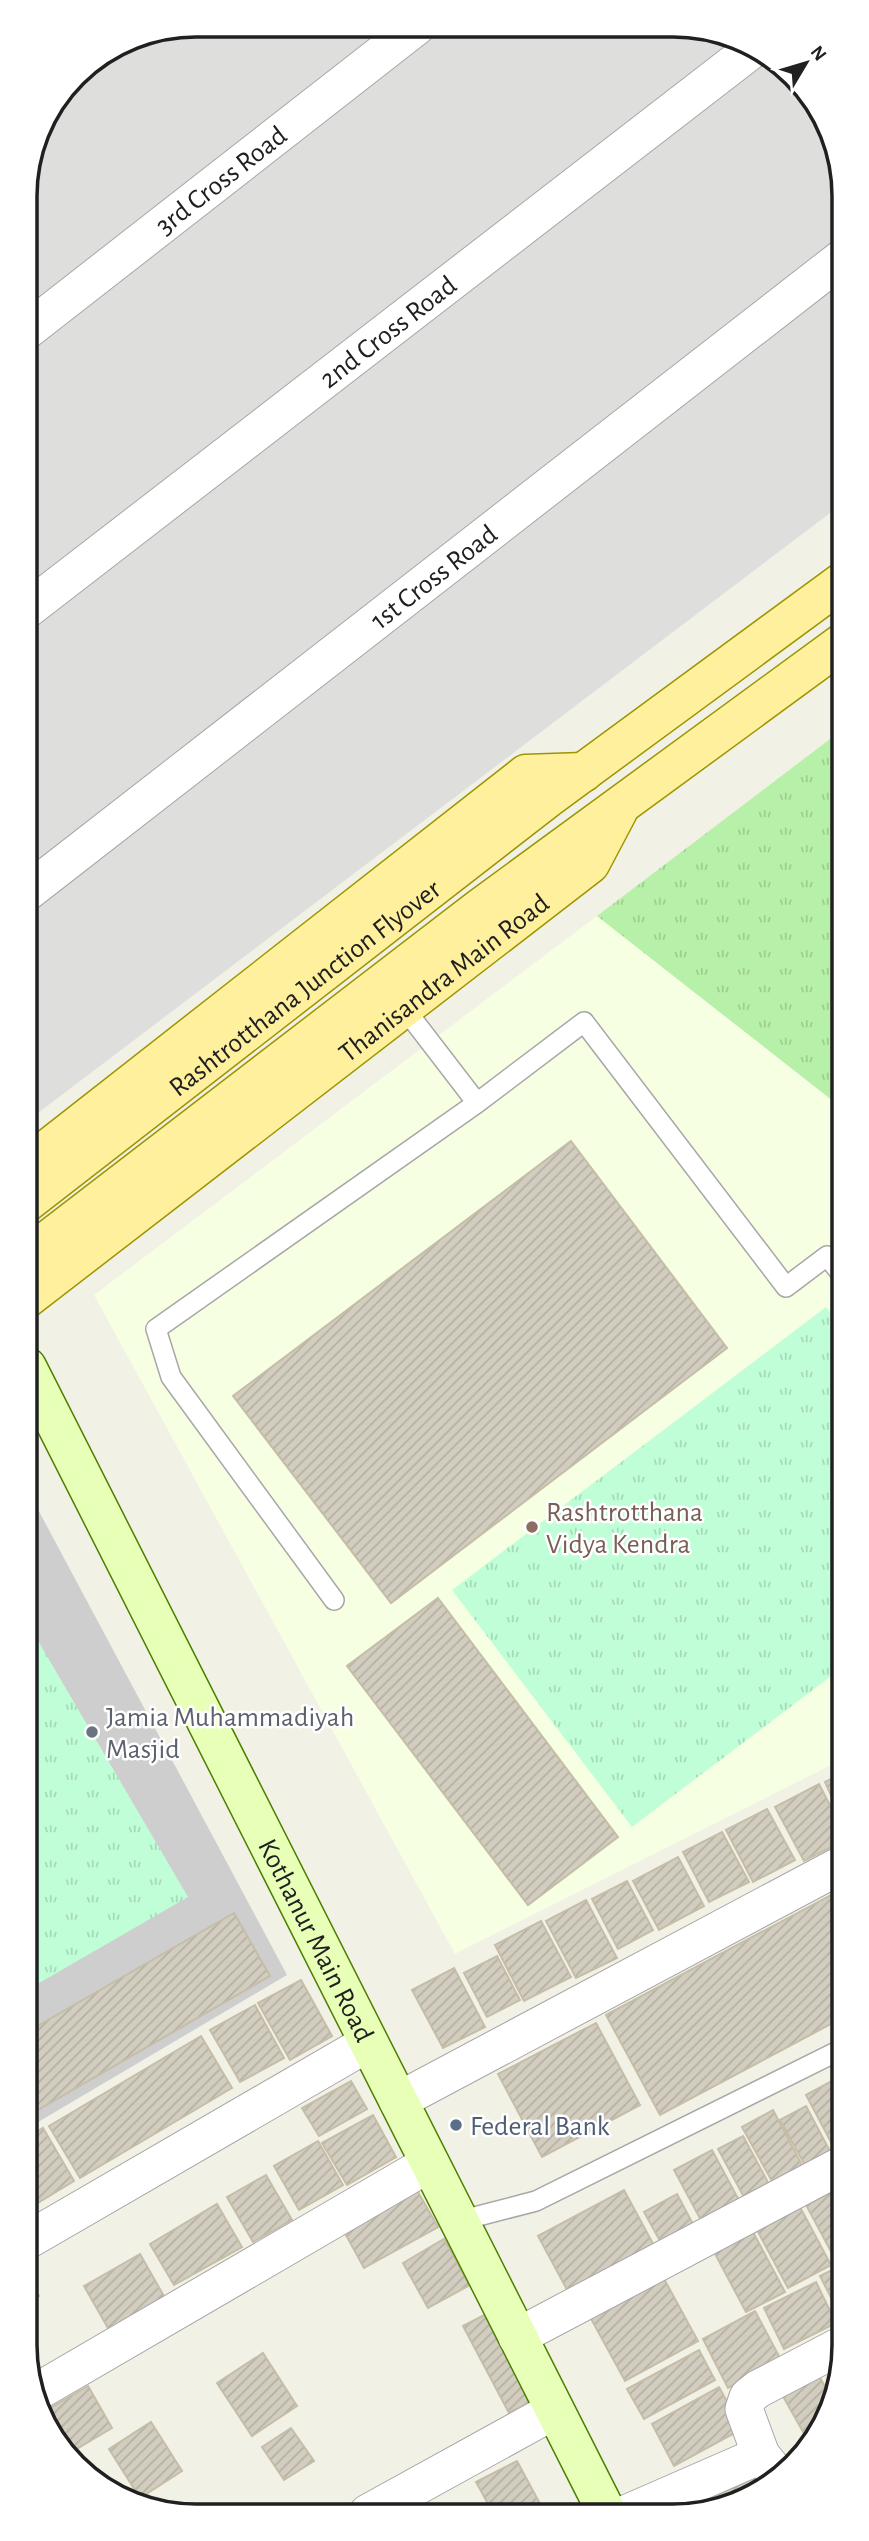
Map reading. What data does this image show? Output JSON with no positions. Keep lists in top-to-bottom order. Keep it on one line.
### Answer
{"streets":{"main road":["Thanisandra Main Road","Rashtrotthana Junction Flyover","Kothanur Main Road"],"street":["3rd Cross Road","2nd Cross Road","1st Cross Road"]},"crossings":[["Thanisandra Main Road","Rashtrotthana Junction Flyover"]],"places":["Rashtrotthana Vidya Kendra","Jamia Muhammadiyah Masjid","Federal Bank"],"north":"top right"}
